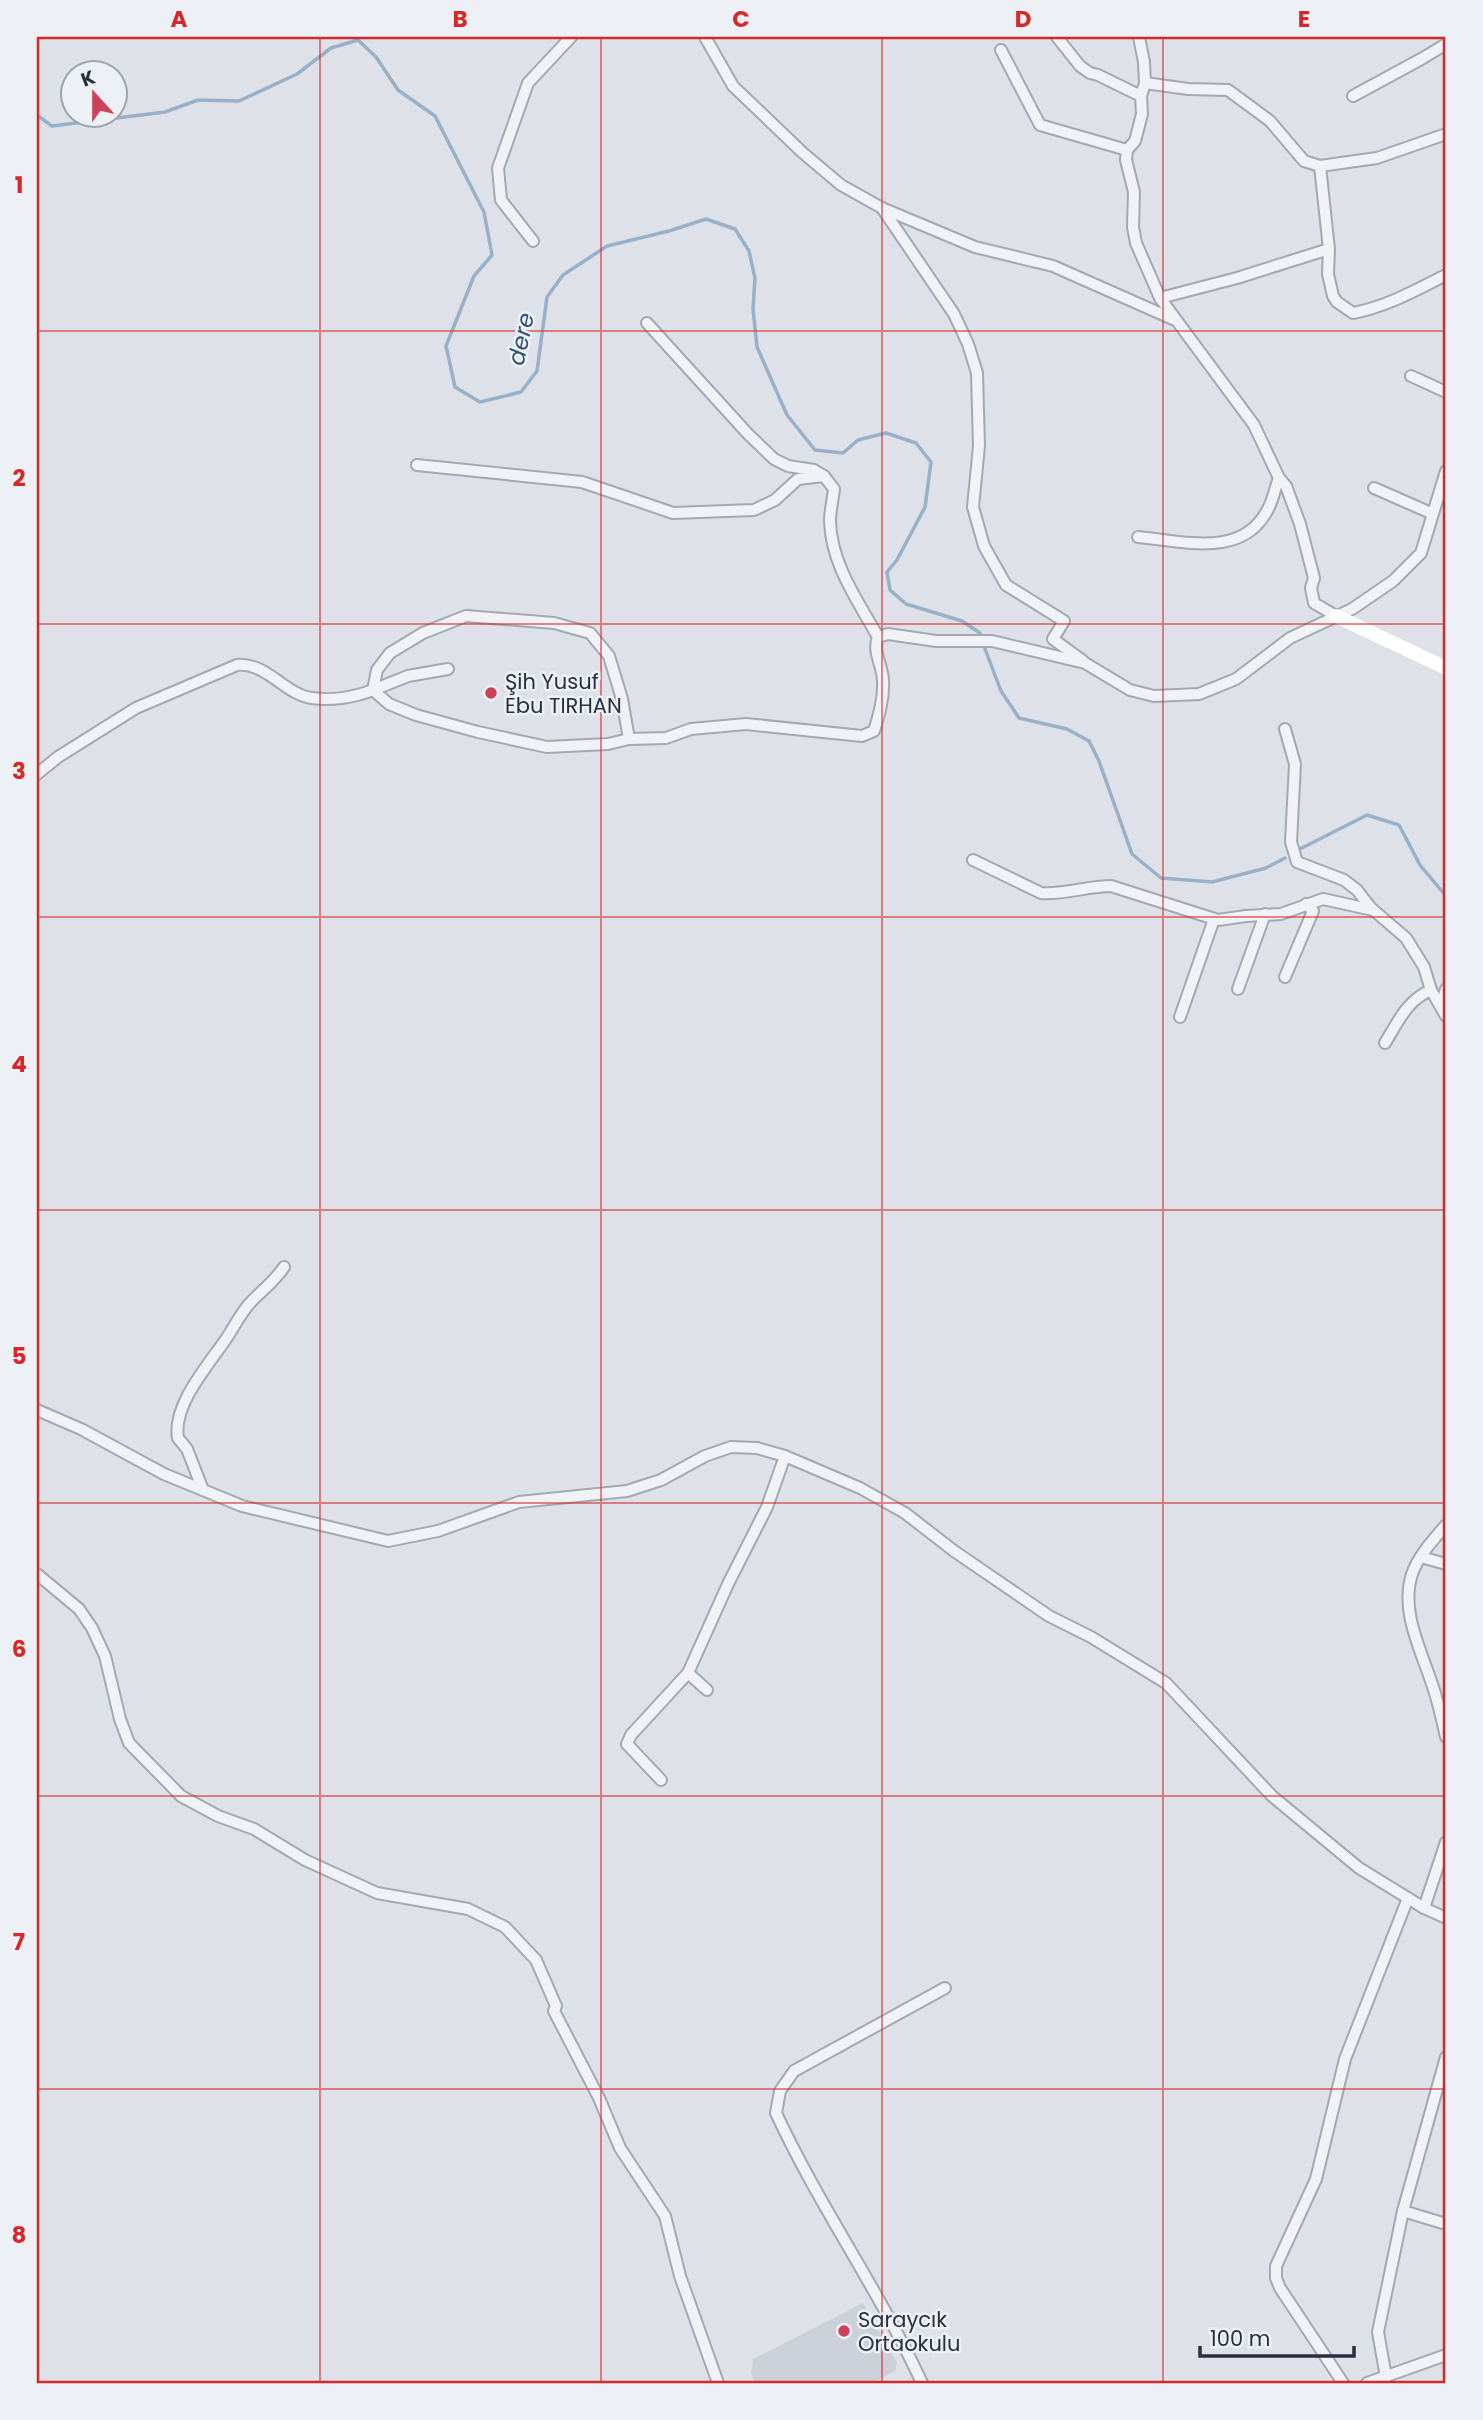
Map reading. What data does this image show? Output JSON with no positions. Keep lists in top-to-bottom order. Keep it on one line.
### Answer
{"water":["dere"],"places":["Şih Yusuf Ebu TIRHAN","Saraycık Ortaokulu"],"scale_bar":"100 m","north":"top","grid":{"columns":["A","B","C","D","E"],"rows":["1","2","3","4","5","6","7","8"]}}
